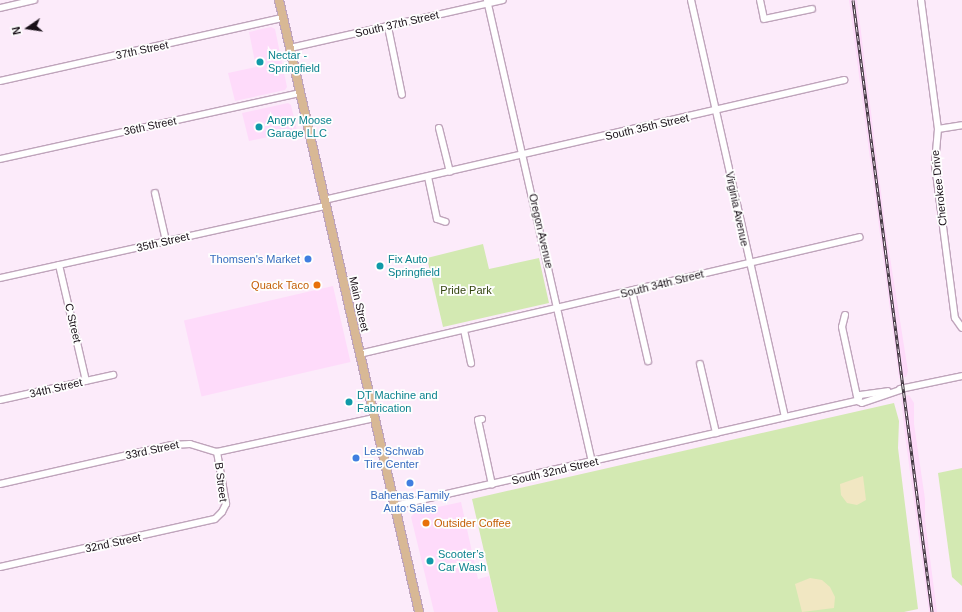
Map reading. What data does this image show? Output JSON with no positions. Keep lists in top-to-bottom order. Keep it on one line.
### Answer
{"streets":{"main road":["Main Street"],"street":["South 37th Street","37th Street","36th Street","South 35th Street","Cherokee Drive","Virginia Avenue","Oregon Avenue","35th Street","South 34th Street","C Street","34th Street","33rd Street","South 32nd Street","B Street","32nd Street"]},"crossings":[["South 37th Street","Oregon Avenue"],["South 37th Street","Main Street"],["37th Street","Main Street"],["36th Street","Main Street"],["South 35th Street","Virginia Avenue"],["South 35th Street","Oregon Avenue"],["South 35th Street","35th Street"],["South 35th Street","Main Street"],["Virginia Avenue","South 34th Street"],["Virginia Avenue","South 32nd Street"],["Oregon Avenue","South 34th Street"],["Oregon Avenue","South 32nd Street"],["35th Street","Main Street"],["35th Street","C Street"],["South 34th Street","Main Street"],["Main Street","33rd Street"],["Main Street","South 32nd Street"],["C Street","34th Street"],["33rd Street","B Street"],["B Street","32nd Street"]],"parks":["Pride Park"],"places":["Nectar - Springfield","Angry Moose Garage LLC","Thomsen's Market","Fix Auto Springfield","Quack Taco","DT Machine and Fabrication","Les Schwab Tire Center","Bahenas Family Auto Sales","Outsider Coffee","Scooter’s Car Wash"],"north":"left"}
